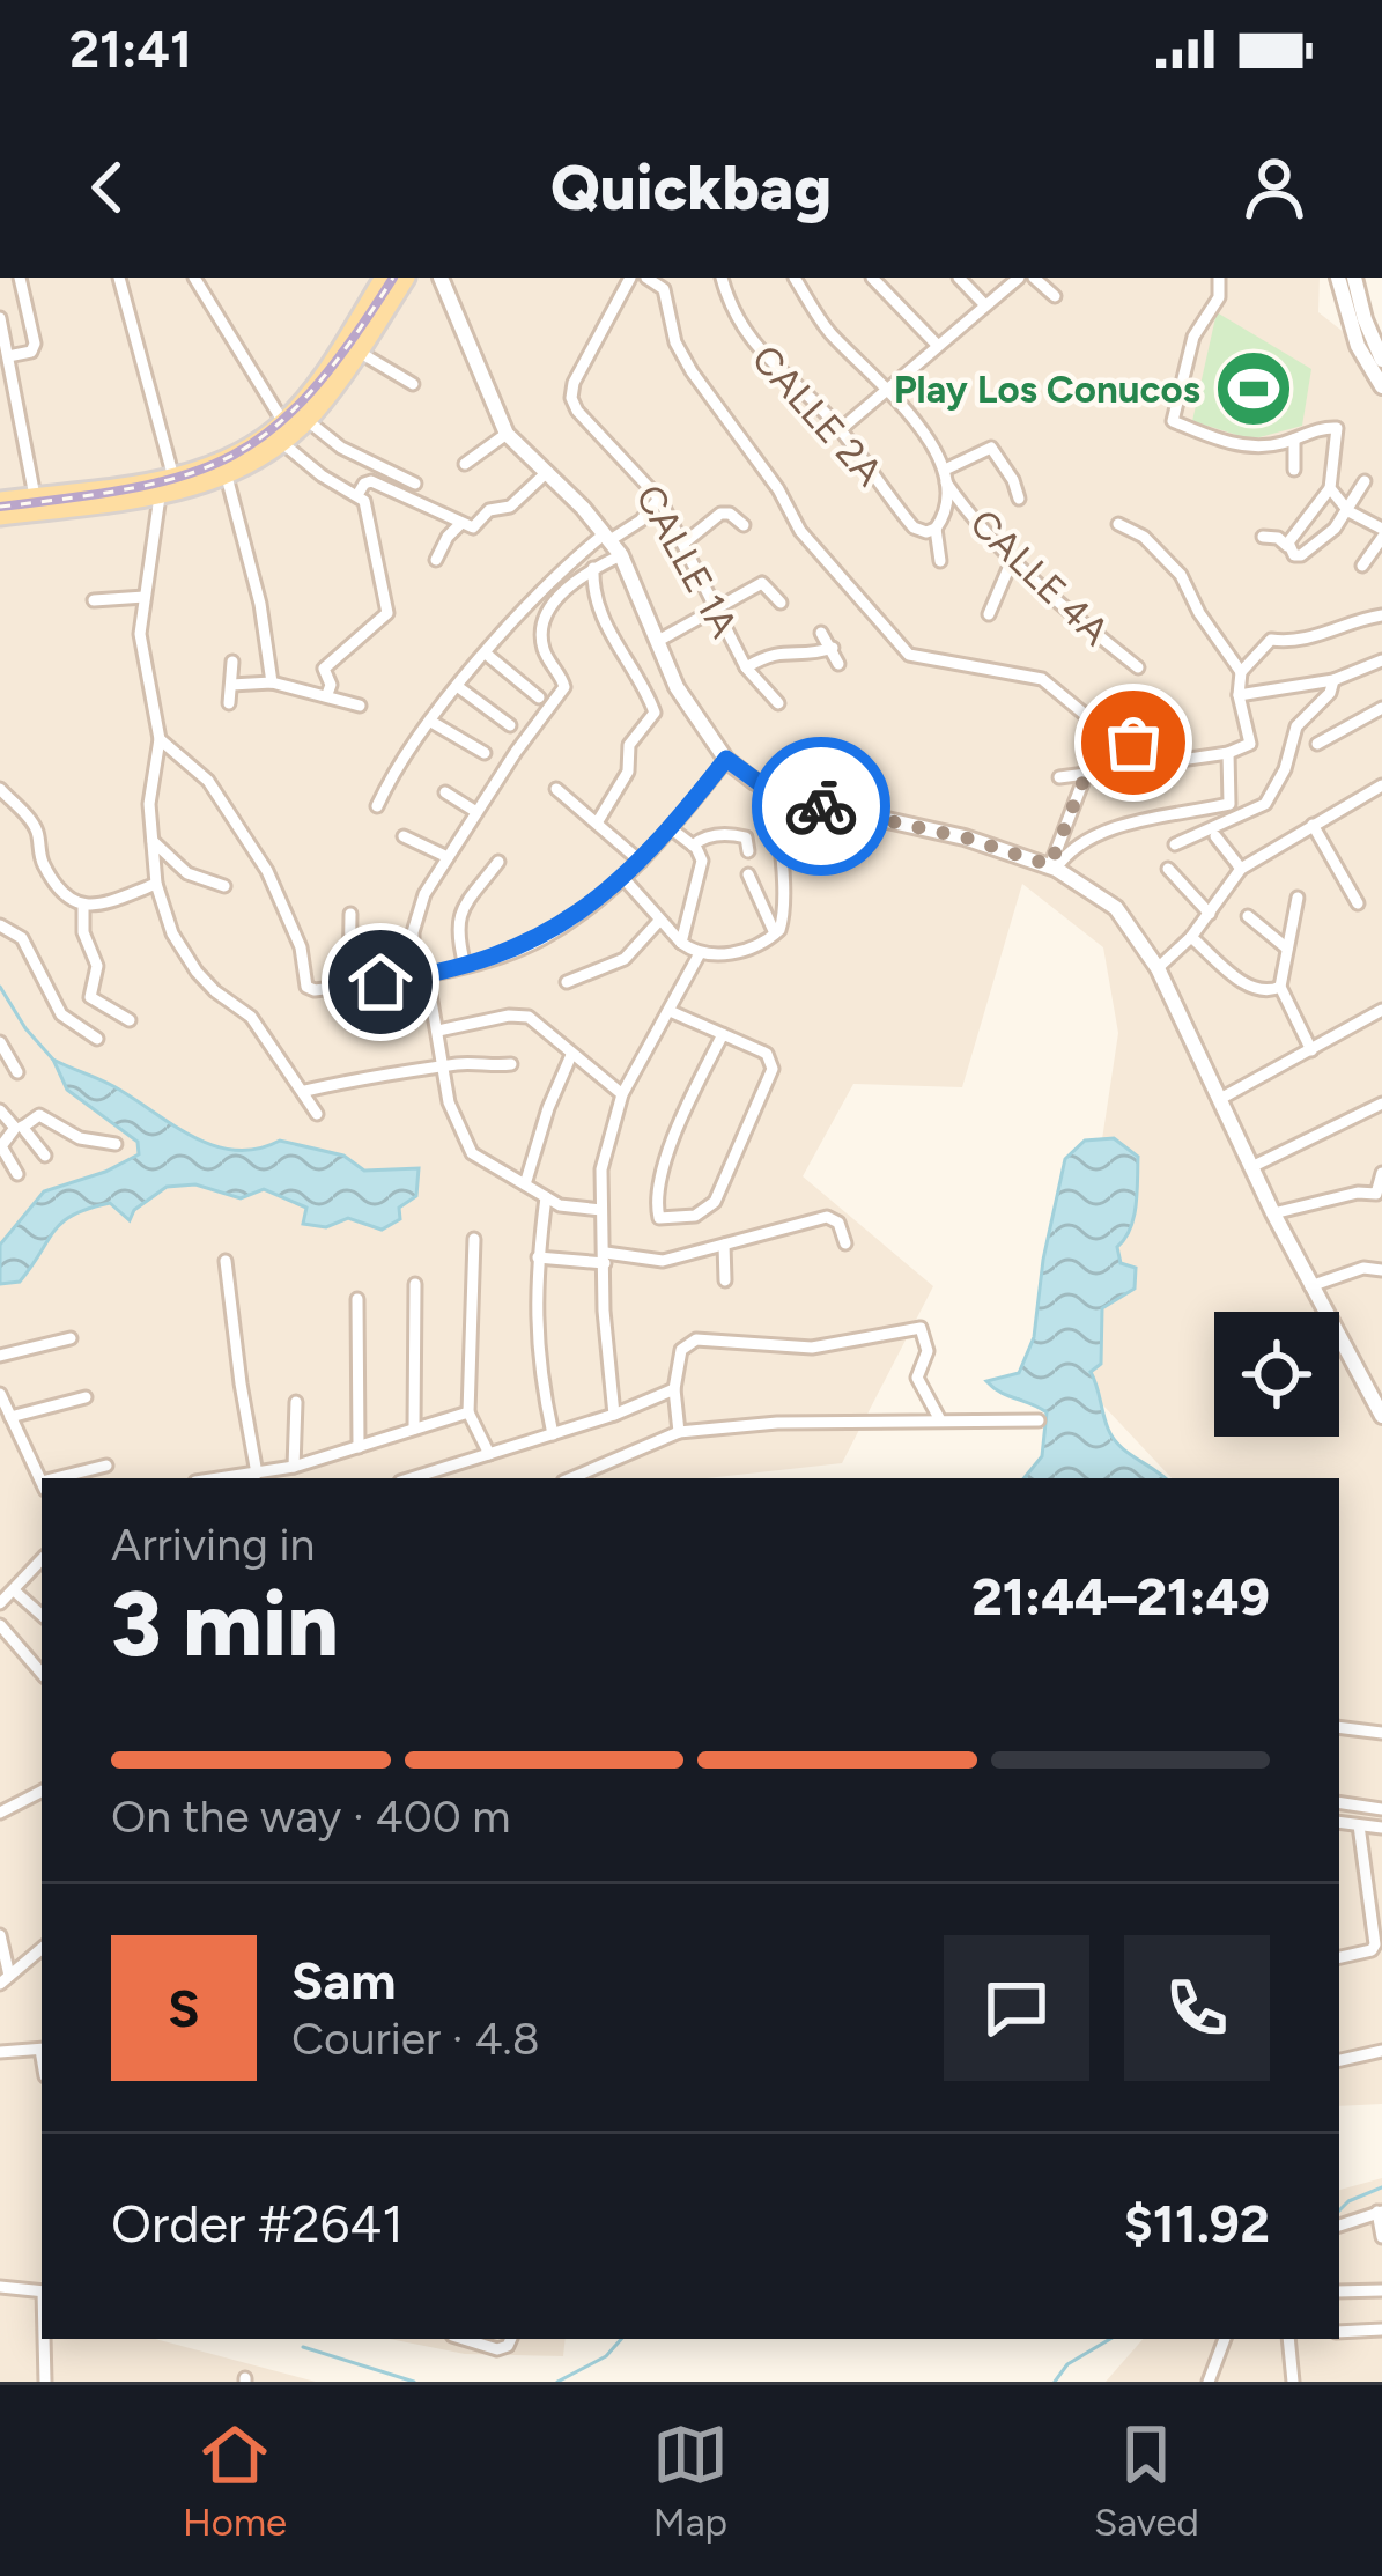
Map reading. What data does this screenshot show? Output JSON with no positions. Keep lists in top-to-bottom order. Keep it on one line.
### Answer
{"streets":{"street":["CALLE 2A","CALLE 1A","CALLE 4A"]},"crossings":[["CALLE 2A","CALLE 4A"]],"places":{"sports":["Play Los Conucos"]},"page":{"status":"21:41","header":"Quickbag","heading":["3 min","Arriving in","21:44–21:49"],"panel":["Sam","Courier · 4.8","Order #2641","$11.92"],"bar":"On the way · 400 m","round":"S","tabs":["Home","Map","Saved"]}}
